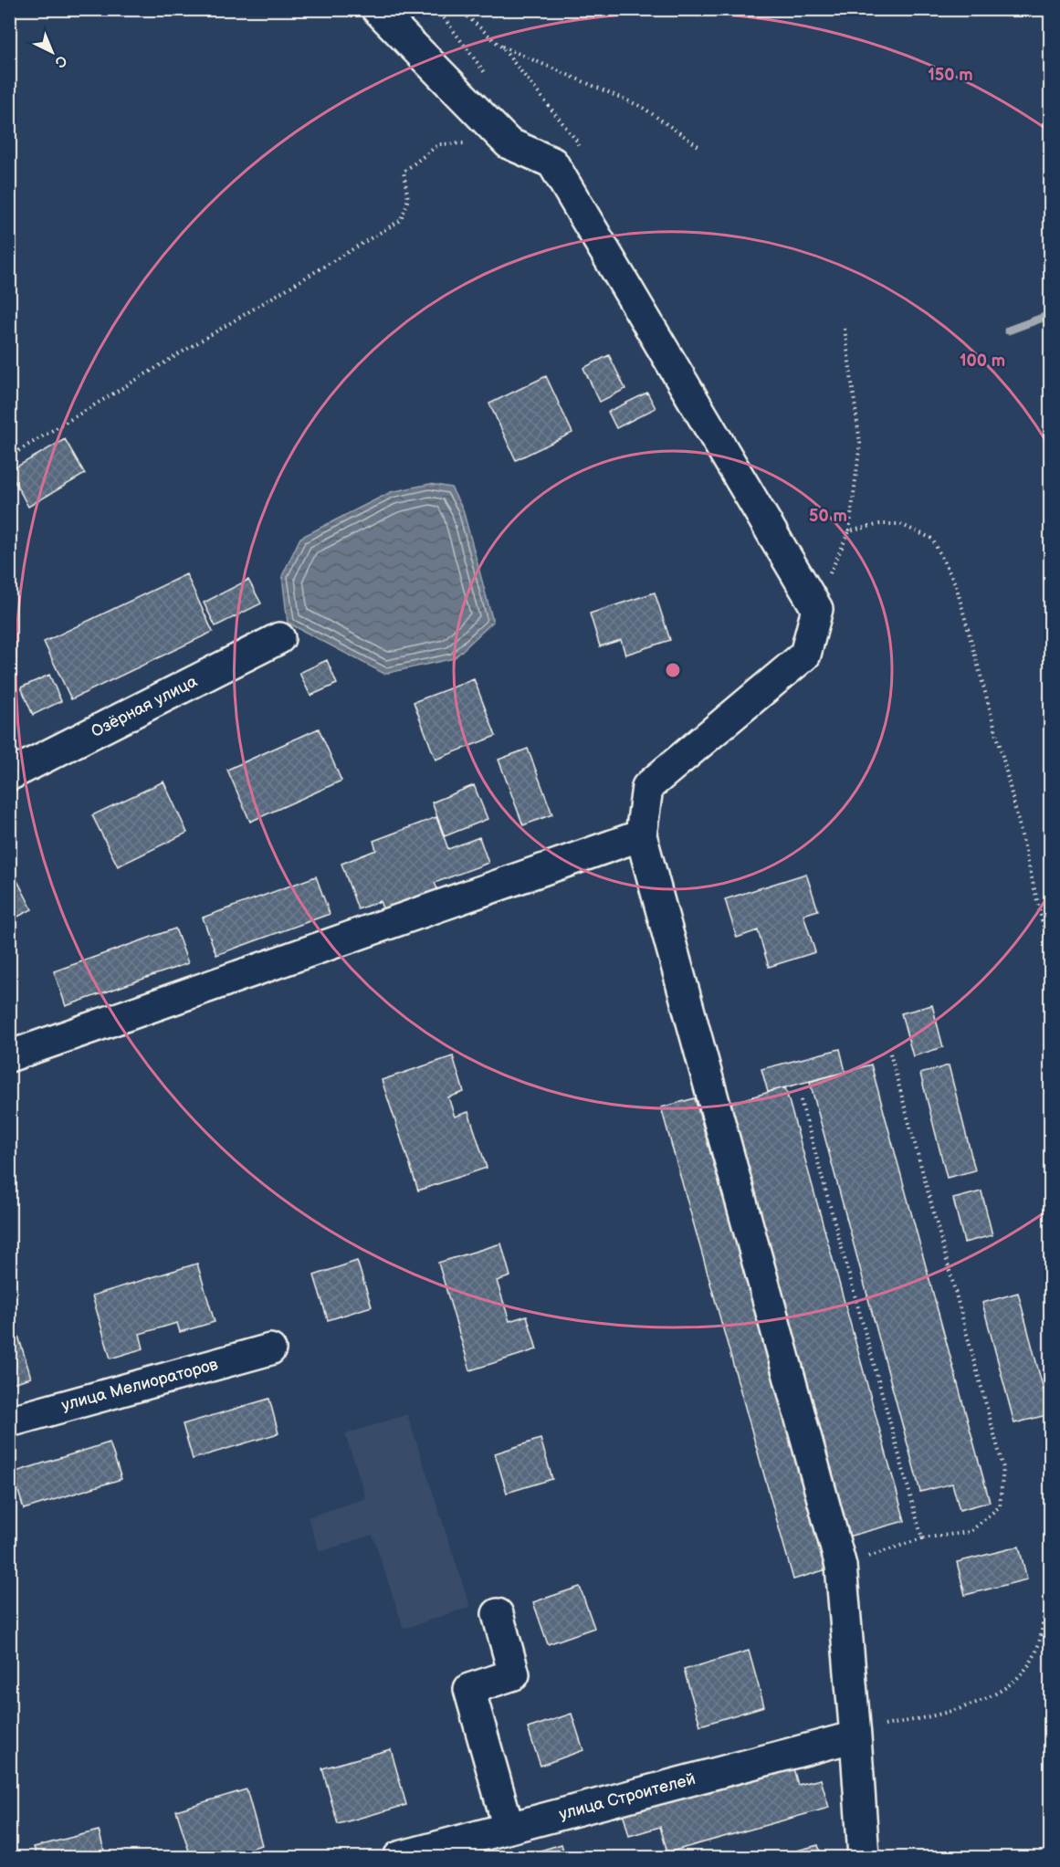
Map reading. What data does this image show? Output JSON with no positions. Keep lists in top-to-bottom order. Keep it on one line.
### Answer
{"streets":{"street":["Озёрная улица","улица Мелиораторов","улица Строителей"]},"north":"bottom right","rings":["150 m","100 m","50 m"]}
